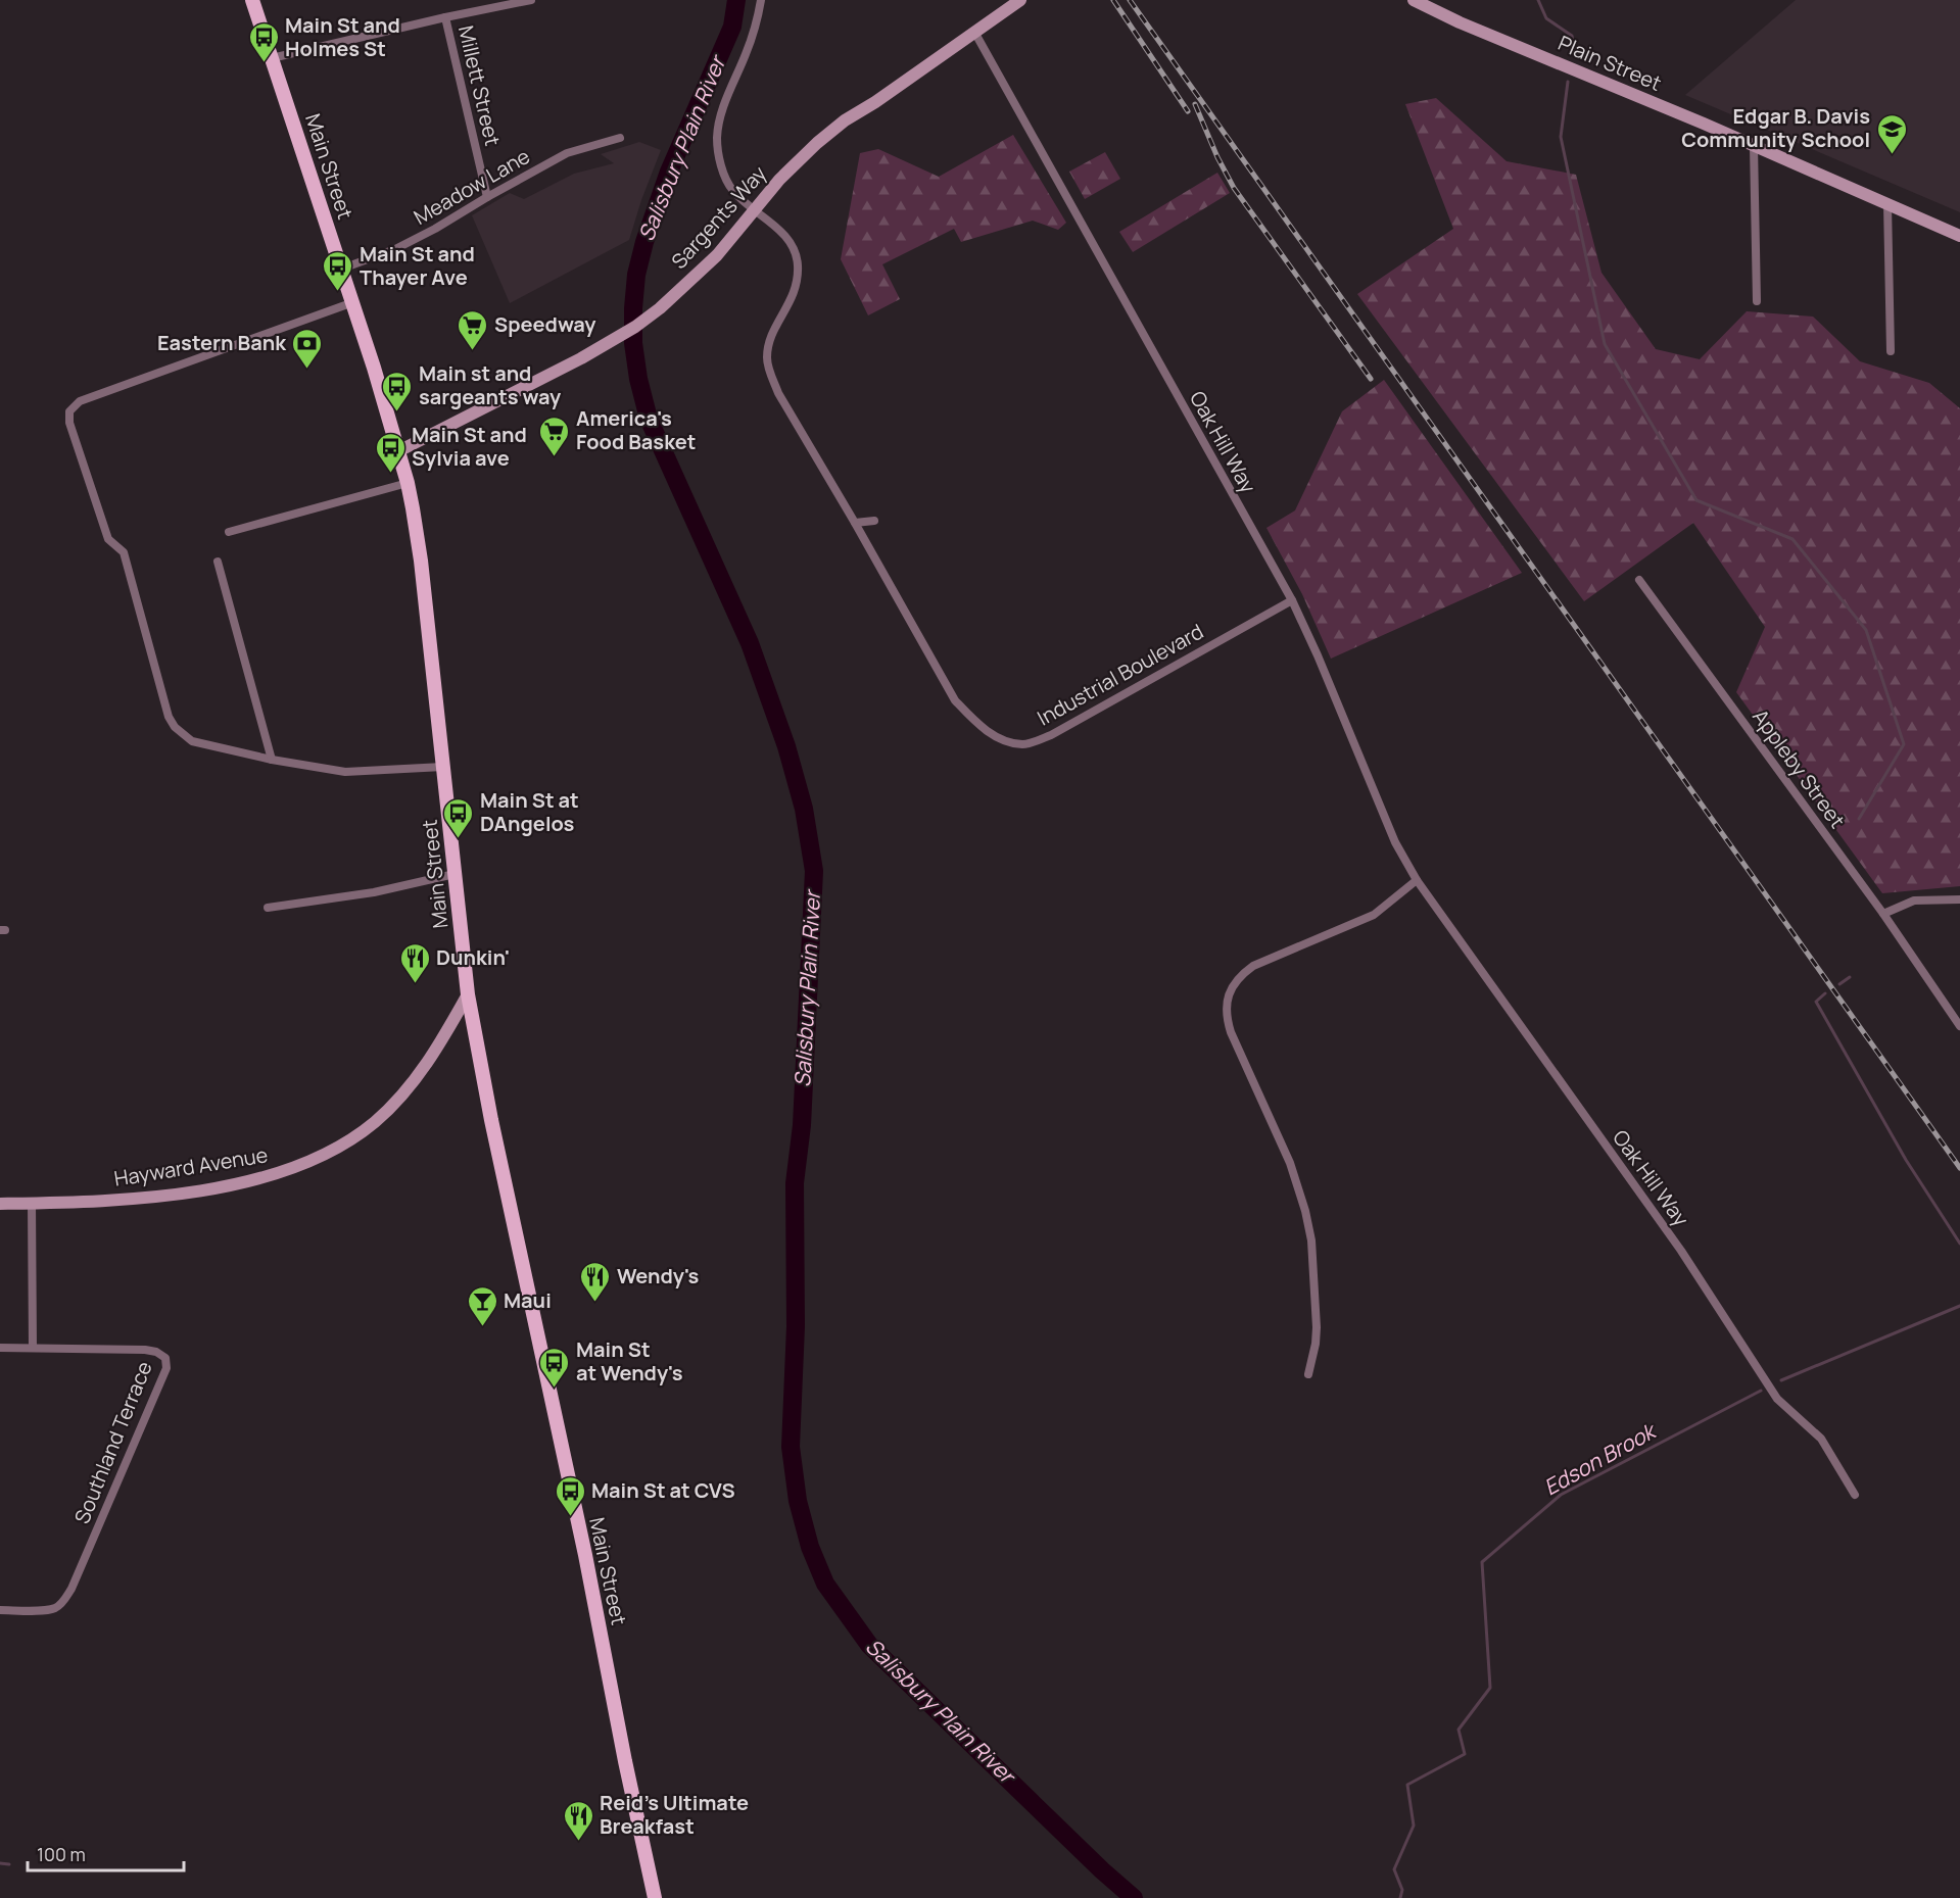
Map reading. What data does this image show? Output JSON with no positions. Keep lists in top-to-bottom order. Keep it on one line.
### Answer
{"streets":{"main road":["Plain Street","Main Street","Sargents Way","Hayward Avenue"],"street":["Millett Street","Meadow Lane","Oak Hill Way","Industrial Boulevard","Appleby Street","Southland Terrace"]},"crossings":[["Millett Street","Meadow Lane"],["Main Street","Meadow Lane"],["Main Street","Sargents Way"],["Main Street","Hayward Avenue"],["Sargents Way","Oak Hill Way"],["Sargents Way","Industrial Boulevard"],["Oak Hill Way","Industrial Boulevard"]],"water":["Salisbury Plain River","Edson Brook"],"places":{"bus stop":["Main St and Holmes St","Main St and Thayer Ave","Main st and sargeants way","Main St and Sylvia ave","Main St at DAngelos","Main St at Wendy's","Main St at CVS"],"school or university":["Edgar B. Davis Community School"],"supermarket":["Speedway","America's Food Basket"],"bank":["Eastern Bank"],"restaurant":["Dunkin'","Wendy's","Reid's Ultimate Breakfast"],"bar":["Maui"]},"scale_bar":"100 m"}
